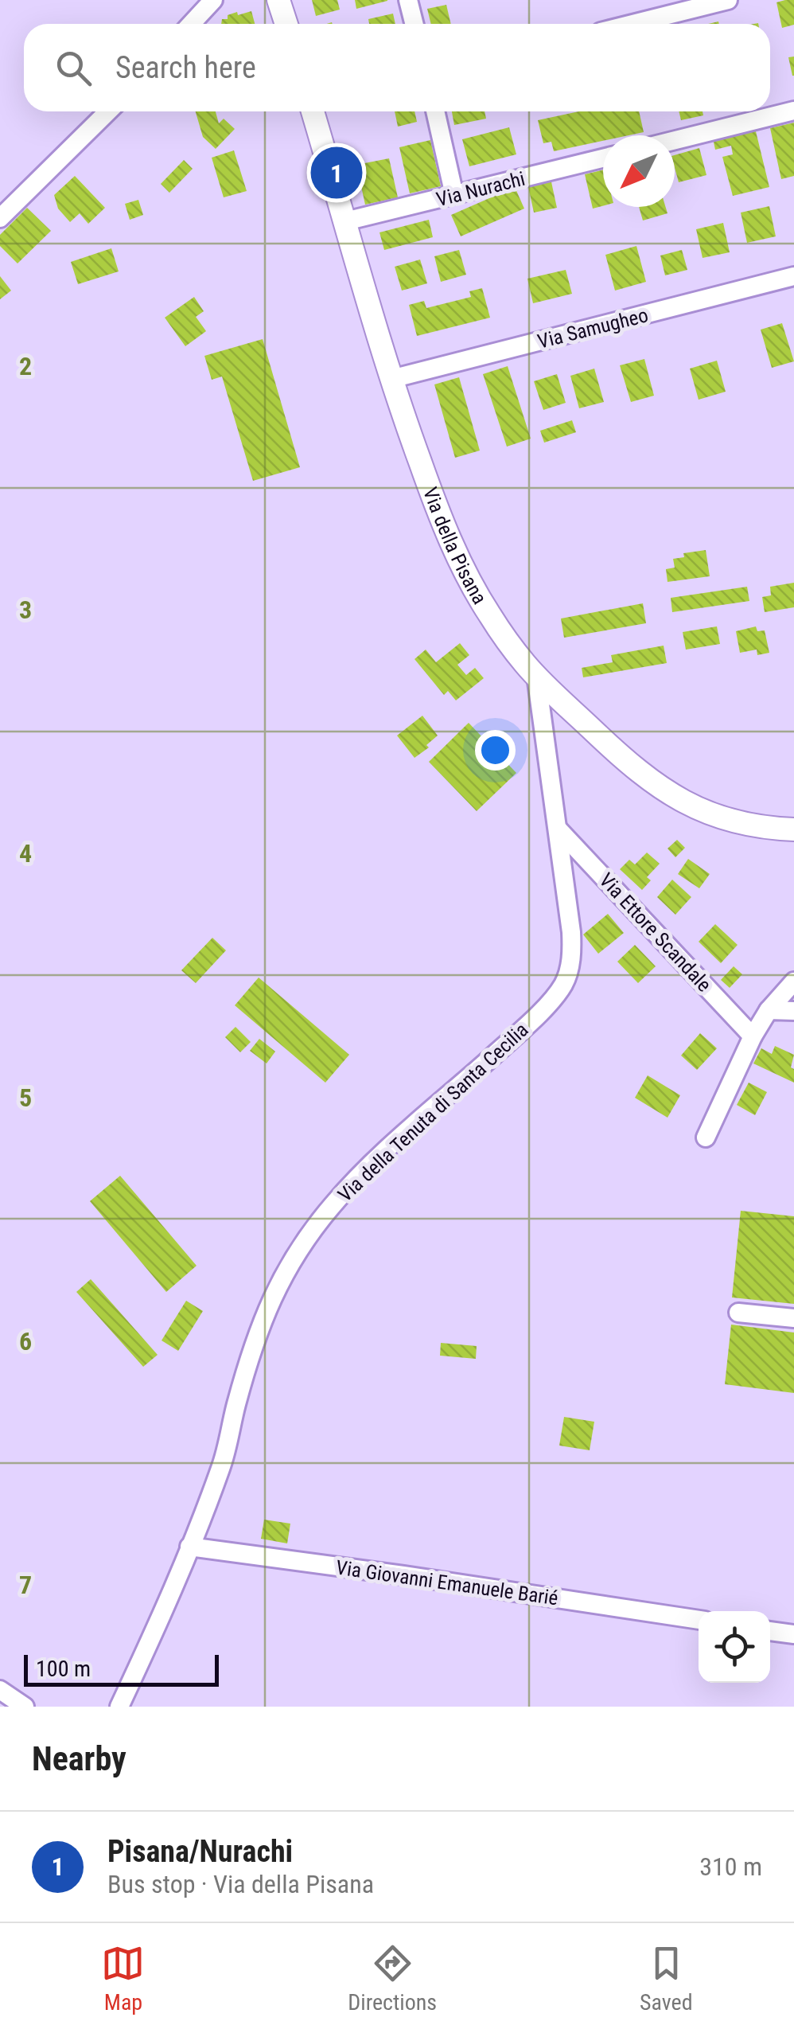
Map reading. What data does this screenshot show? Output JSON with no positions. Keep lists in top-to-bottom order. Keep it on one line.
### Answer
{"streets":{"main road":["Via della Pisana"],"street":["Via Nurachi","Via Samugheo","Via Ettore Scandale","Via della Tenuta di Santa Cecilia","Via Giovanni Emanuele Barié"]},"crossings":[["Via Nurachi","Via della Pisana"],["Via Samugheo","Via della Pisana"],["Via della Pisana","Via della Tenuta di Santa Cecilia"],["Via Ettore Scandale","Via della Tenuta di Santa Cecilia"],["Via della Tenuta di Santa Cecilia","Via Giovanni Emanuele Barié"]],"scale_bar":"100 m","north":"bottom left","page":{"search":"Search here","pins":"1","scale":"100 m","heading":"Nearby","list":[{"mark":"1","name":"Pisana/Nurachi","note":"Bus stop · Via della Pisana","value":"310 m"}],"nav":["Map","Directions","Saved"]},"grid":{"rows":["2","3","4","5","6","7"]}}
